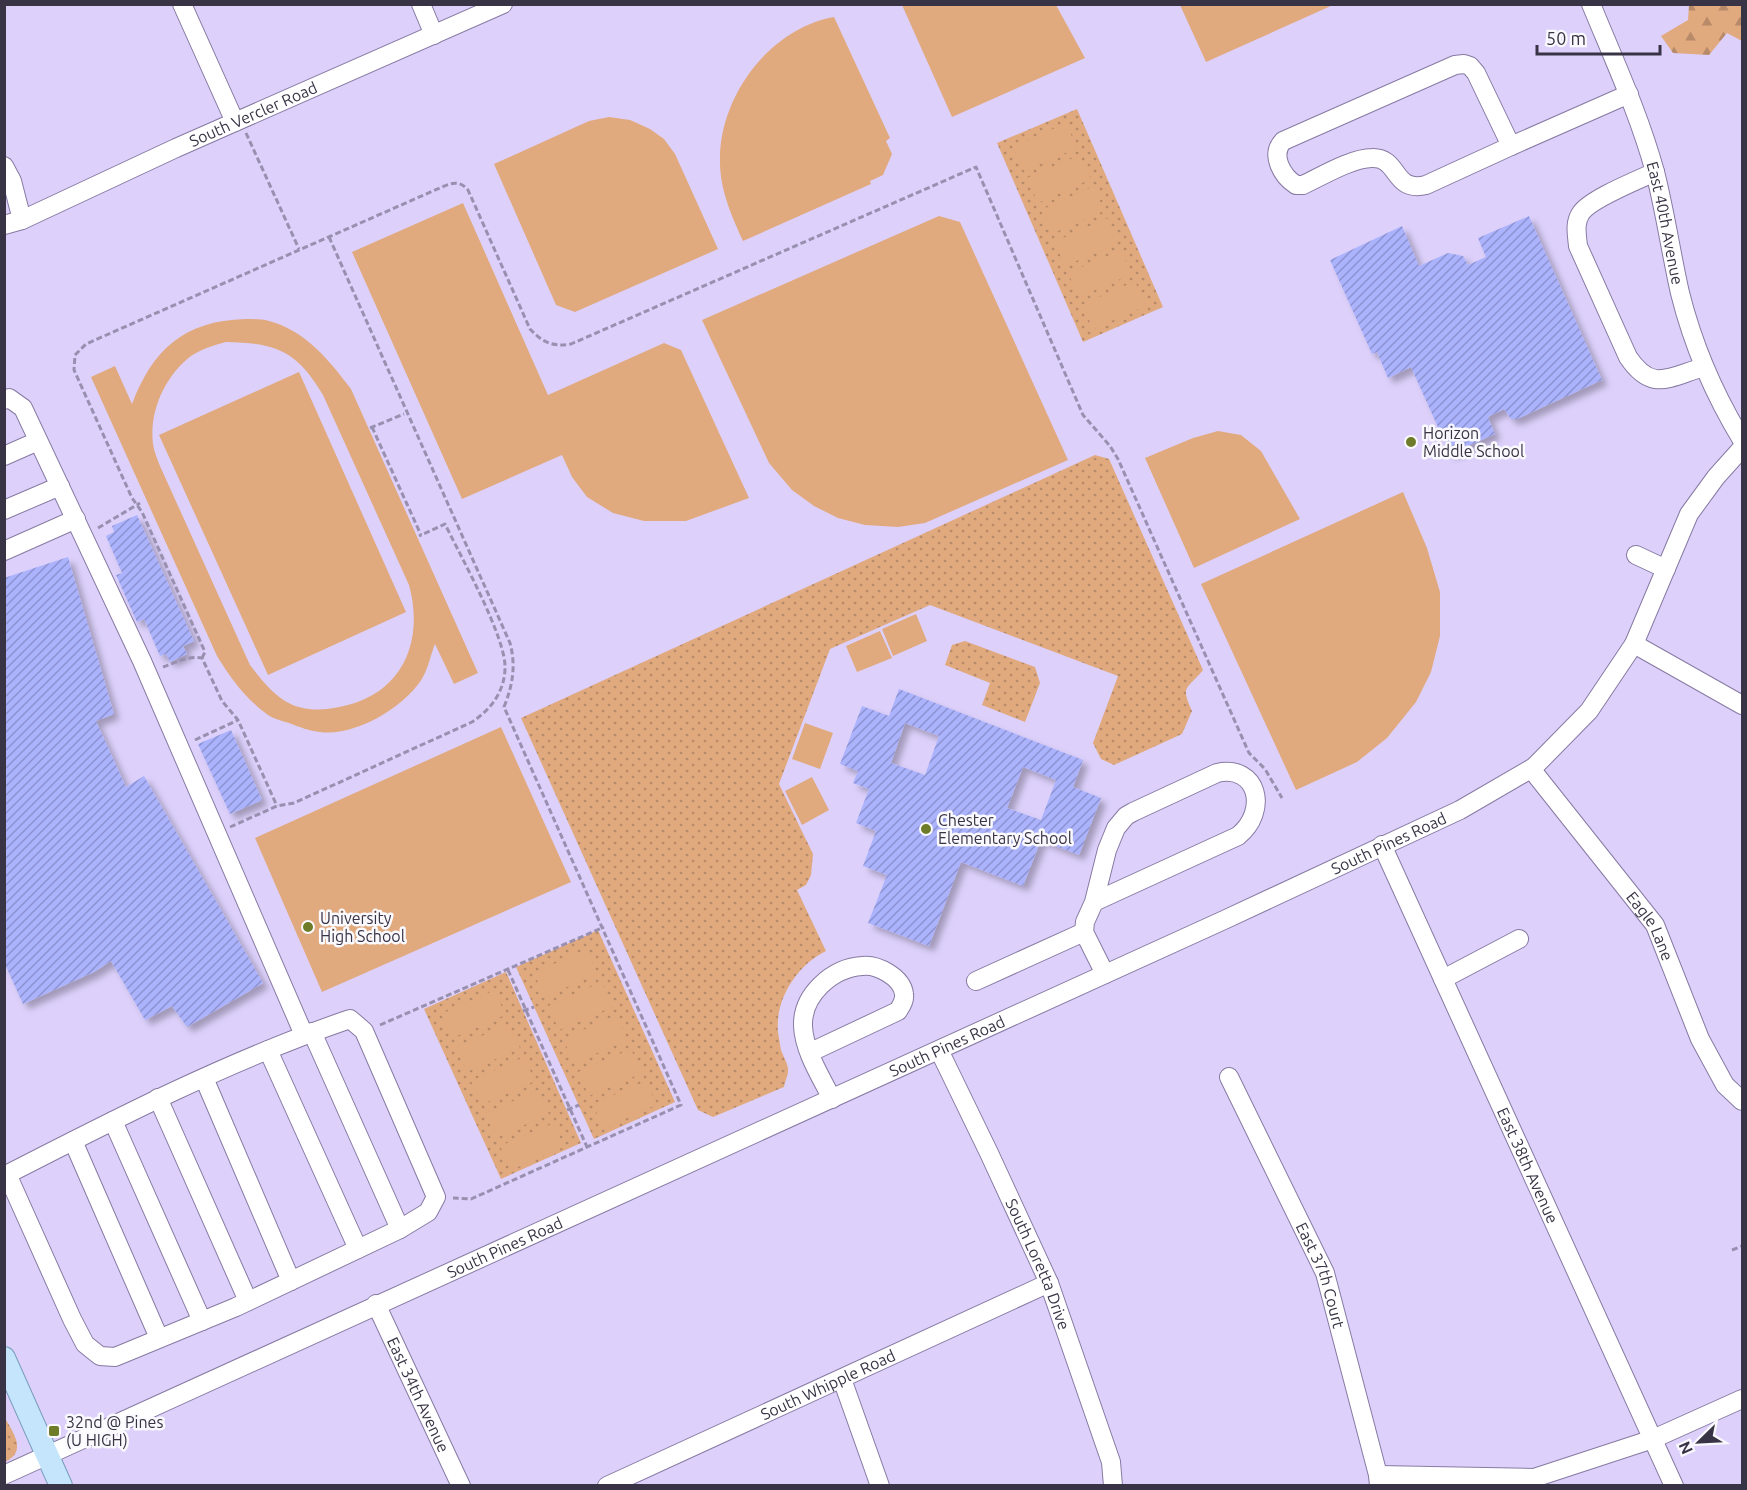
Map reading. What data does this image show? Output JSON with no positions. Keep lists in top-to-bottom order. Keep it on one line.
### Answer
{"streets":{"street":["South Vercler Road","East 40th Avenue","South Pines Road","Eagle Lane","East 38th Avenue","South Loretta Drive","East 37th Court","South Whipple Road","East 34th Avenue"]},"crossings":[["South Pines Road","Eagle Lane"],["South Pines Road","East 38th Avenue"],["South Pines Road","South Loretta Drive"],["South Pines Road","East 34th Avenue"],["South Loretta Drive","South Whipple Road"]],"places":{"other":["Horizon Middle School","Chester Elementary School","University High School"],"transit":["32nd @ Pines (U HIGH)"]},"scale_bar":"50 m","north":"bottom left"}
